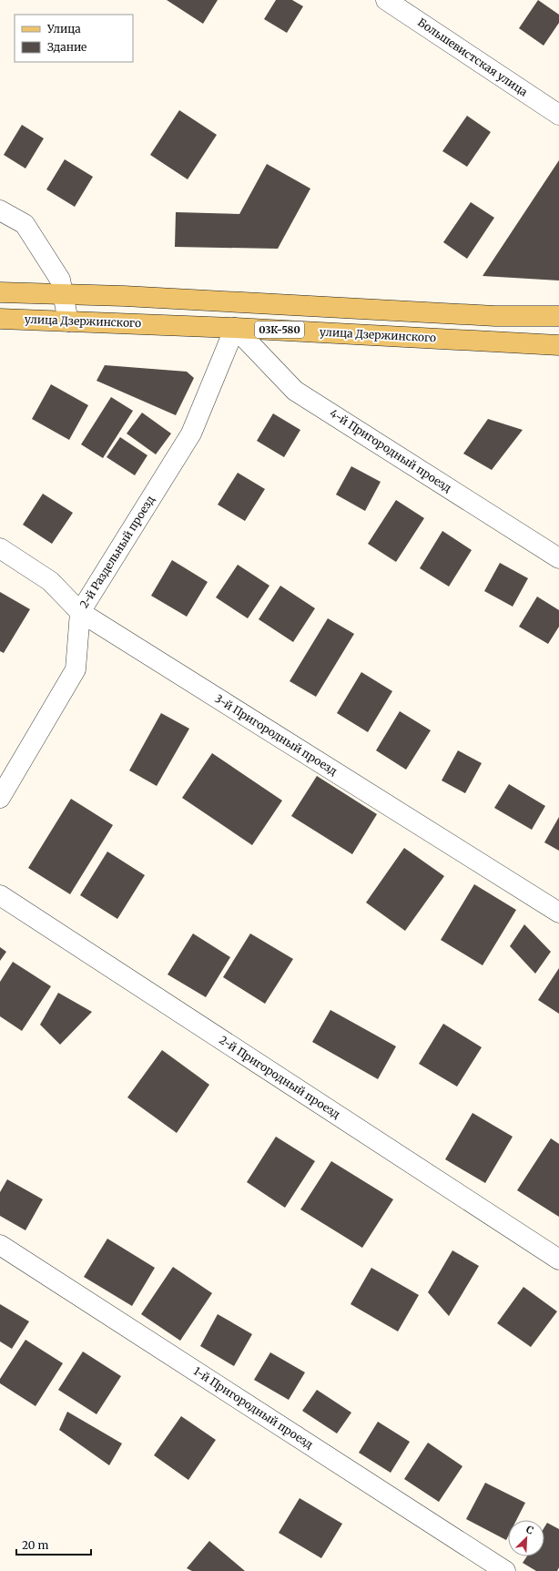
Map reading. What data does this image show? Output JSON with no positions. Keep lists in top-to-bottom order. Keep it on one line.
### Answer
{"streets":{"main road":["улица Дзержинского","03К-580"],"street":["Большевистская улица","4-й Пригородный проезд","2-й Раздельный проезд","3-й Пригородный проезд","2-й Пригородный проезд","1-й Пригородный проезд"]},"crossings":[["улица Дзержинского","4-й Пригородный проезд"],["улица Дзержинского","2-й Раздельный проезд"],["4-й Пригородный проезд","2-й Раздельный проезд"],["2-й Раздельный проезд","3-й Пригородный проезд"]],"legend":["Улица","Здание"],"scale_bar":"20 m","north":"top right"}
